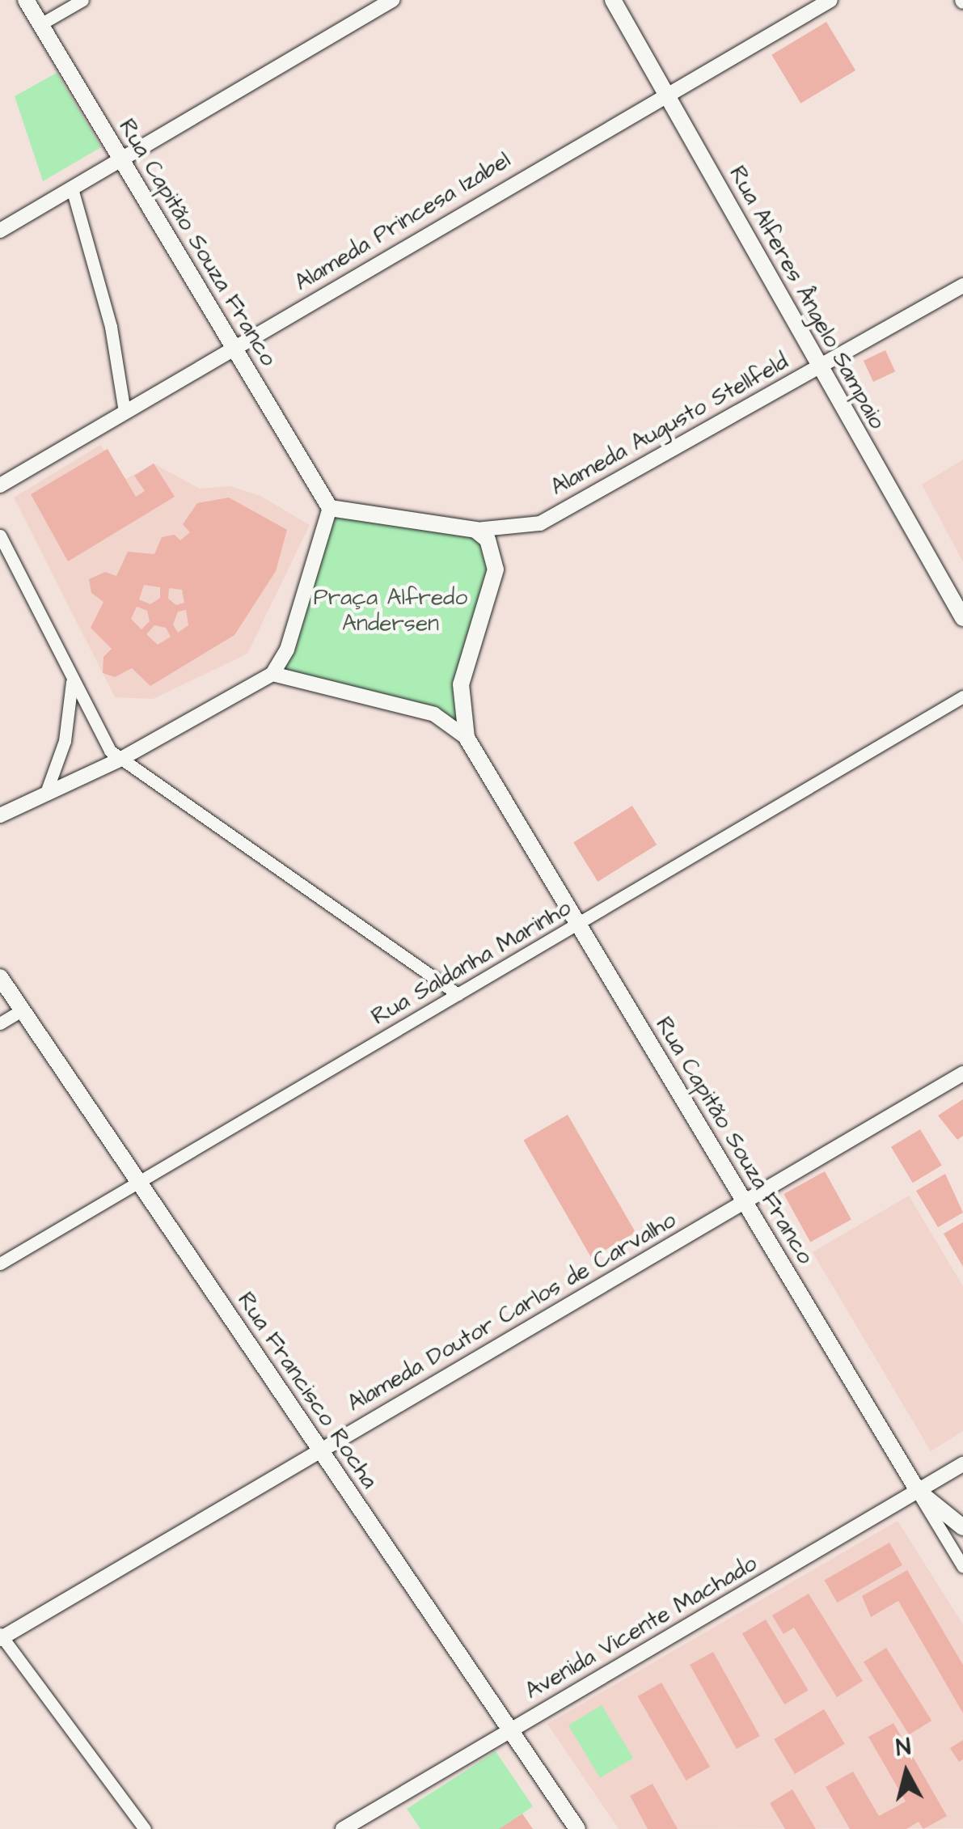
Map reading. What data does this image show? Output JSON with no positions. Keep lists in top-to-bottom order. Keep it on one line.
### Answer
{"streets":{"main road":["Rua Capitão Souza Franco","Rua Alferes Ângelo Sampaio","Rua Francisco Rocha"],"street":["Alameda Princesa Izabel","Alameda Augusto Stellfeld","Rua Saldanha Marinho","Alameda Doutor Carlos de Carvalho","Avenida Vicente Machado"]},"crossings":[["Alameda Princesa Izabel","Rua Capitão Souza Franco"],["Alameda Princesa Izabel","Rua Alferes Ângelo Sampaio"],["Rua Capitão Souza Franco","Rua Saldanha Marinho"],["Rua Capitão Souza Franco","Alameda Doutor Carlos de Carvalho"],["Rua Capitão Souza Franco","Avenida Vicente Machado"],["Rua Alferes Ângelo Sampaio","Alameda Augusto Stellfeld"],["Rua Saldanha Marinho","Rua Francisco Rocha"],["Alameda Doutor Carlos de Carvalho","Rua Francisco Rocha"],["Rua Francisco Rocha","Avenida Vicente Machado"]],"parks":["Praça Alfredo Andersen"],"north":"top"}
